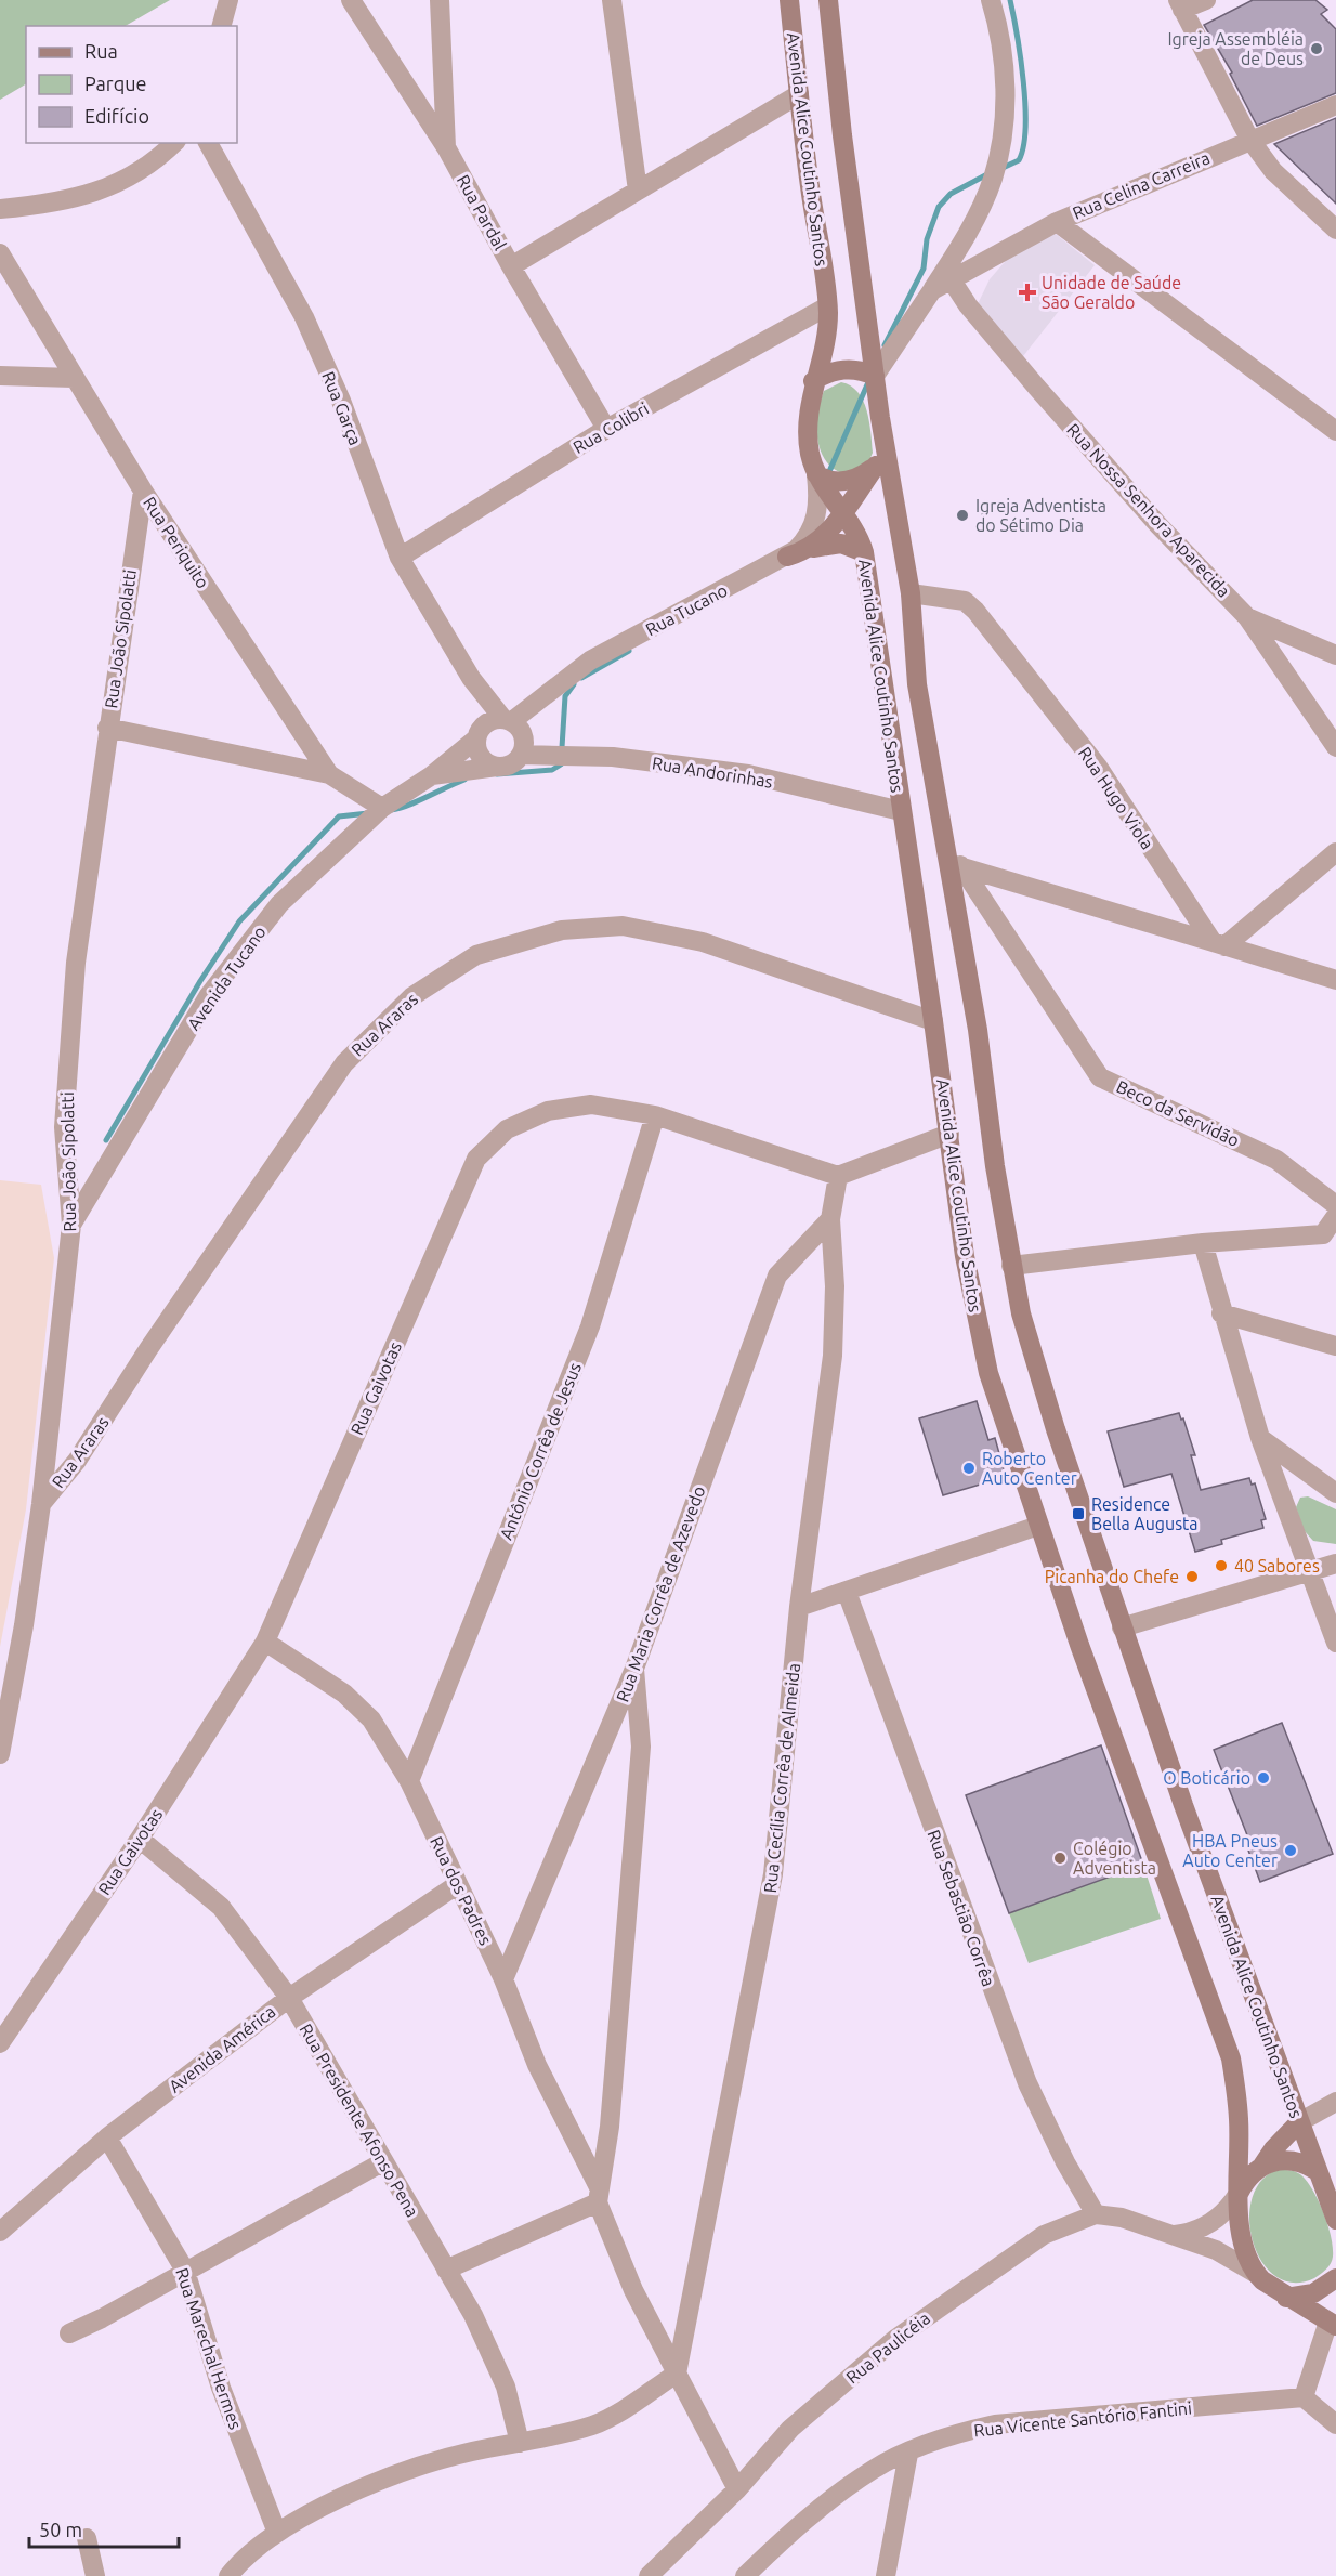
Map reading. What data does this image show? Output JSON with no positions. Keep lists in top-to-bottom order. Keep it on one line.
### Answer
{"streets":{"main road":["Avenida Alice Coutinho Santos"],"street":["Rua Celina Carreira","Rua Pardal","Rua Garça","Rua Colibri","Rua Nossa Senhora Aparecida","Rua Periquito","Rua Tucano","Rua João Sipolatti","Rua Andorinhas","Rua Hugo Viola","Avenida Tucano","Rua Araras","Beco da Servidão","Rua Gaivotas","Antônio Corrêa de Jesus","Rua Maria Corrêa de Azevedo","Rua Cecília Corrêa de Almeida","Rua dos Padres","Rua Sebastião Corrêa","Avenida América","Rua Presidente Afonso Pena","Rua Paulicéia","Rua Marechal Hermes","Rua Vicente Santório Fantini"]},"crossings":[["Avenida Alice Coutinho Santos","Rua Colibri"],["Avenida Alice Coutinho Santos","Rua Tucano"],["Avenida Alice Coutinho Santos","Rua Andorinhas"],["Avenida Alice Coutinho Santos","Rua Hugo Viola"],["Avenida Alice Coutinho Santos","Rua Araras"],["Avenida Alice Coutinho Santos","Beco da Servidão"],["Rua Celina Carreira","Rua Nossa Senhora Aparecida"],["Rua Pardal","Rua Colibri"],["Rua Garça","Rua Colibri"],["Rua Garça","Rua Tucano"],["Rua Garça","Rua Andorinhas"],["Rua Garça","Avenida Tucano"],["Rua Periquito","Rua João Sipolatti"],["Rua Periquito","Avenida Tucano"],["Rua Tucano","Rua Andorinhas"],["Rua Tucano","Avenida Tucano"],["Rua João Sipolatti","Avenida Tucano"],["Rua João Sipolatti","Rua Araras"],["Rua Andorinhas","Avenida Tucano"],["Rua Gaivotas","Antônio Corrêa de Jesus"],["Rua Gaivotas","Rua Cecília Corrêa de Almeida"],["Rua Gaivotas","Rua dos Padres"],["Rua Gaivotas","Rua Presidente Afonso Pena"],["Antônio Corrêa de Jesus","Rua dos Padres"],["Rua Maria Corrêa de Azevedo","Rua Cecília Corrêa de Almeida"],["Rua Maria Corrêa de Azevedo","Rua dos Padres"],["Rua Cecília Corrêa de Almeida","Rua dos Padres"],["Rua dos Padres","Avenida América"],["Rua dos Padres","Rua Paulicéia"],["Rua Sebastião Corrêa","Rua Paulicéia"],["Avenida América","Rua Presidente Afonso Pena"],["Avenida América","Rua Marechal Hermes"]],"places":{"other":["Igreja Assembléia de Deus","Igreja Adventista do Sétimo Dia","Roberto Auto Center","40 Sabores","Picanha do Chefe","O Boticário","HBA Pneus Auto Center","Colégio Adventista"],"health":["Unidade de Saúde São Geraldo"],"transit":["Residence Bella Augusta"]},"legend":["Rua","Parque","Edifício"],"scale_bar":"50 m"}
